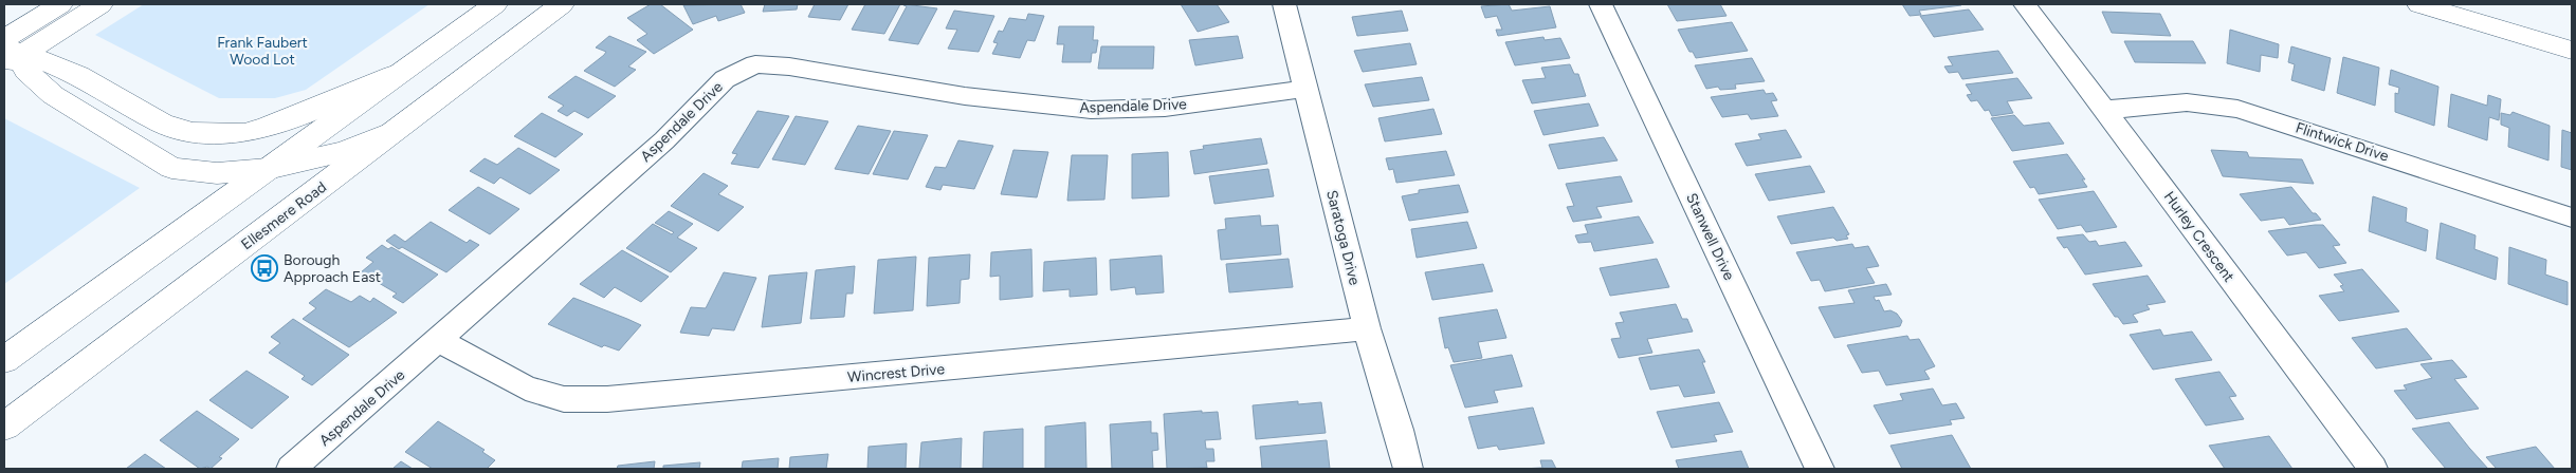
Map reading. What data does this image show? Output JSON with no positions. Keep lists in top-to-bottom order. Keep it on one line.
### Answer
{"streets":{"main road":["Ellesmere Road"],"street":["Aspendale Drive","Flintwick Drive","Stanwell Drive","Hurley Crescent","Saratoga Drive","Wincrest Drive"]},"crossings":[["Aspendale Drive","Saratoga Drive"],["Aspendale Drive","Wincrest Drive"],["Flintwick Drive","Hurley Crescent"],["Saratoga Drive","Wincrest Drive"]],"parks":["Frank Faubert Wood Lot"],"places":{"bus stop":["Borough Approach East"]}}
